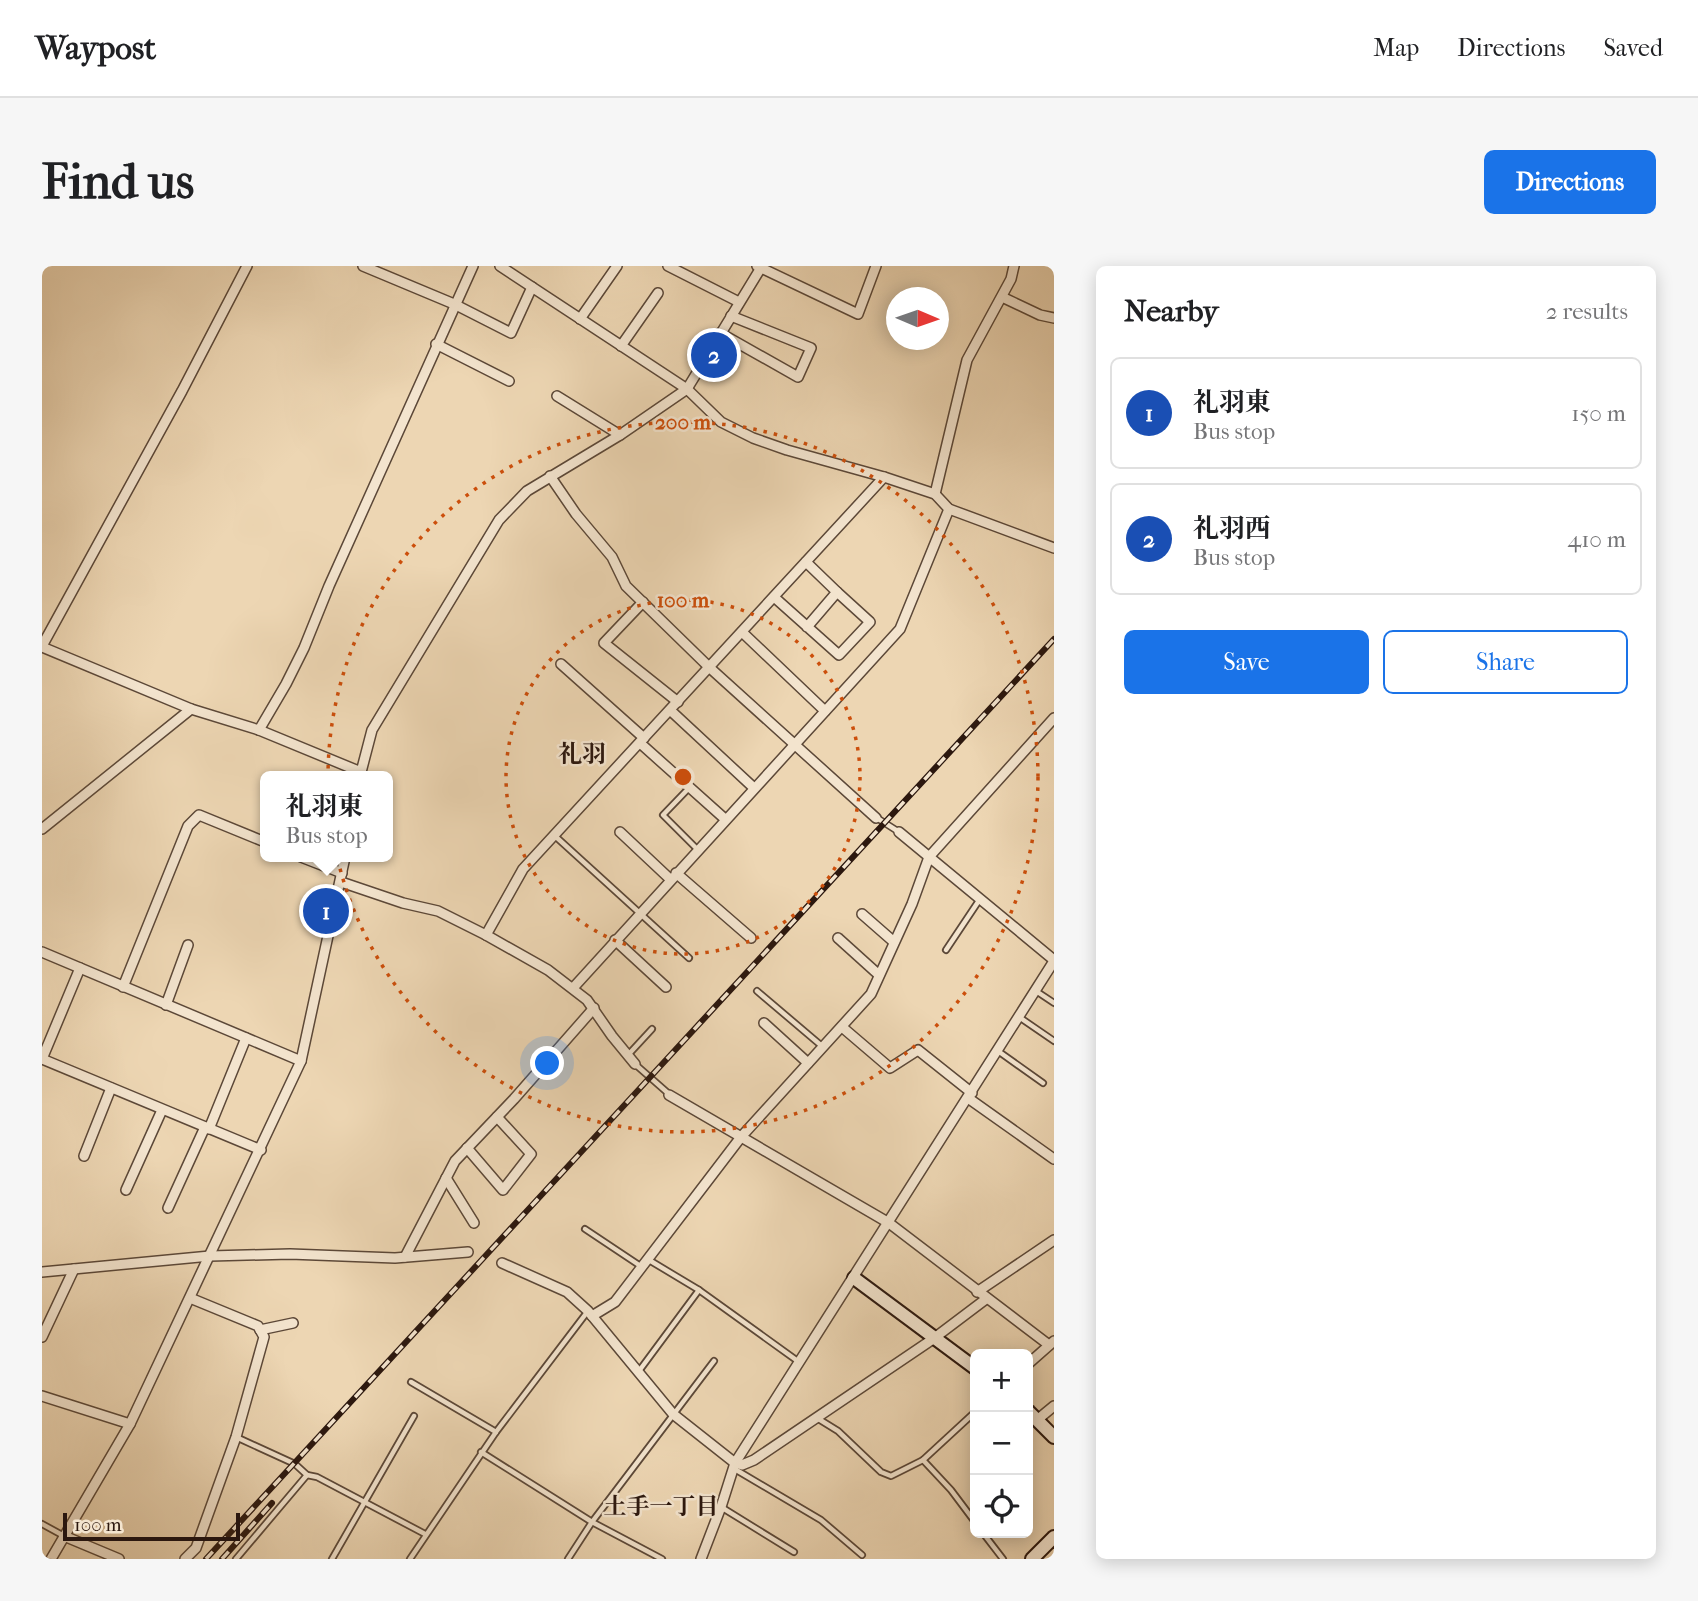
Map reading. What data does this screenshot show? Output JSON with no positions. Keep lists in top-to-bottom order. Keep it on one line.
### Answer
{"districts":["礼羽","土手一丁目"],"scale_bar":"100 m","north":"right","page":{"header":"Waypost","nav":["Map","Directions","Saved"],"buttons":["Directions",["Save","Share"]],"title":"Find us","heading":["Nearby","2 results"],"pins":["2","1"],"list":[{"mark":"1","name":"礼羽東","note":"Bus stop","value":"150 m"},{"mark":"2","name":"礼羽西","note":"Bus stop","value":"410 m"}],"popup":["礼羽東","Bus stop"],"map_buttons":["+","−"],"scale":"100 m"},"rings":["200 m","100 m"]}
